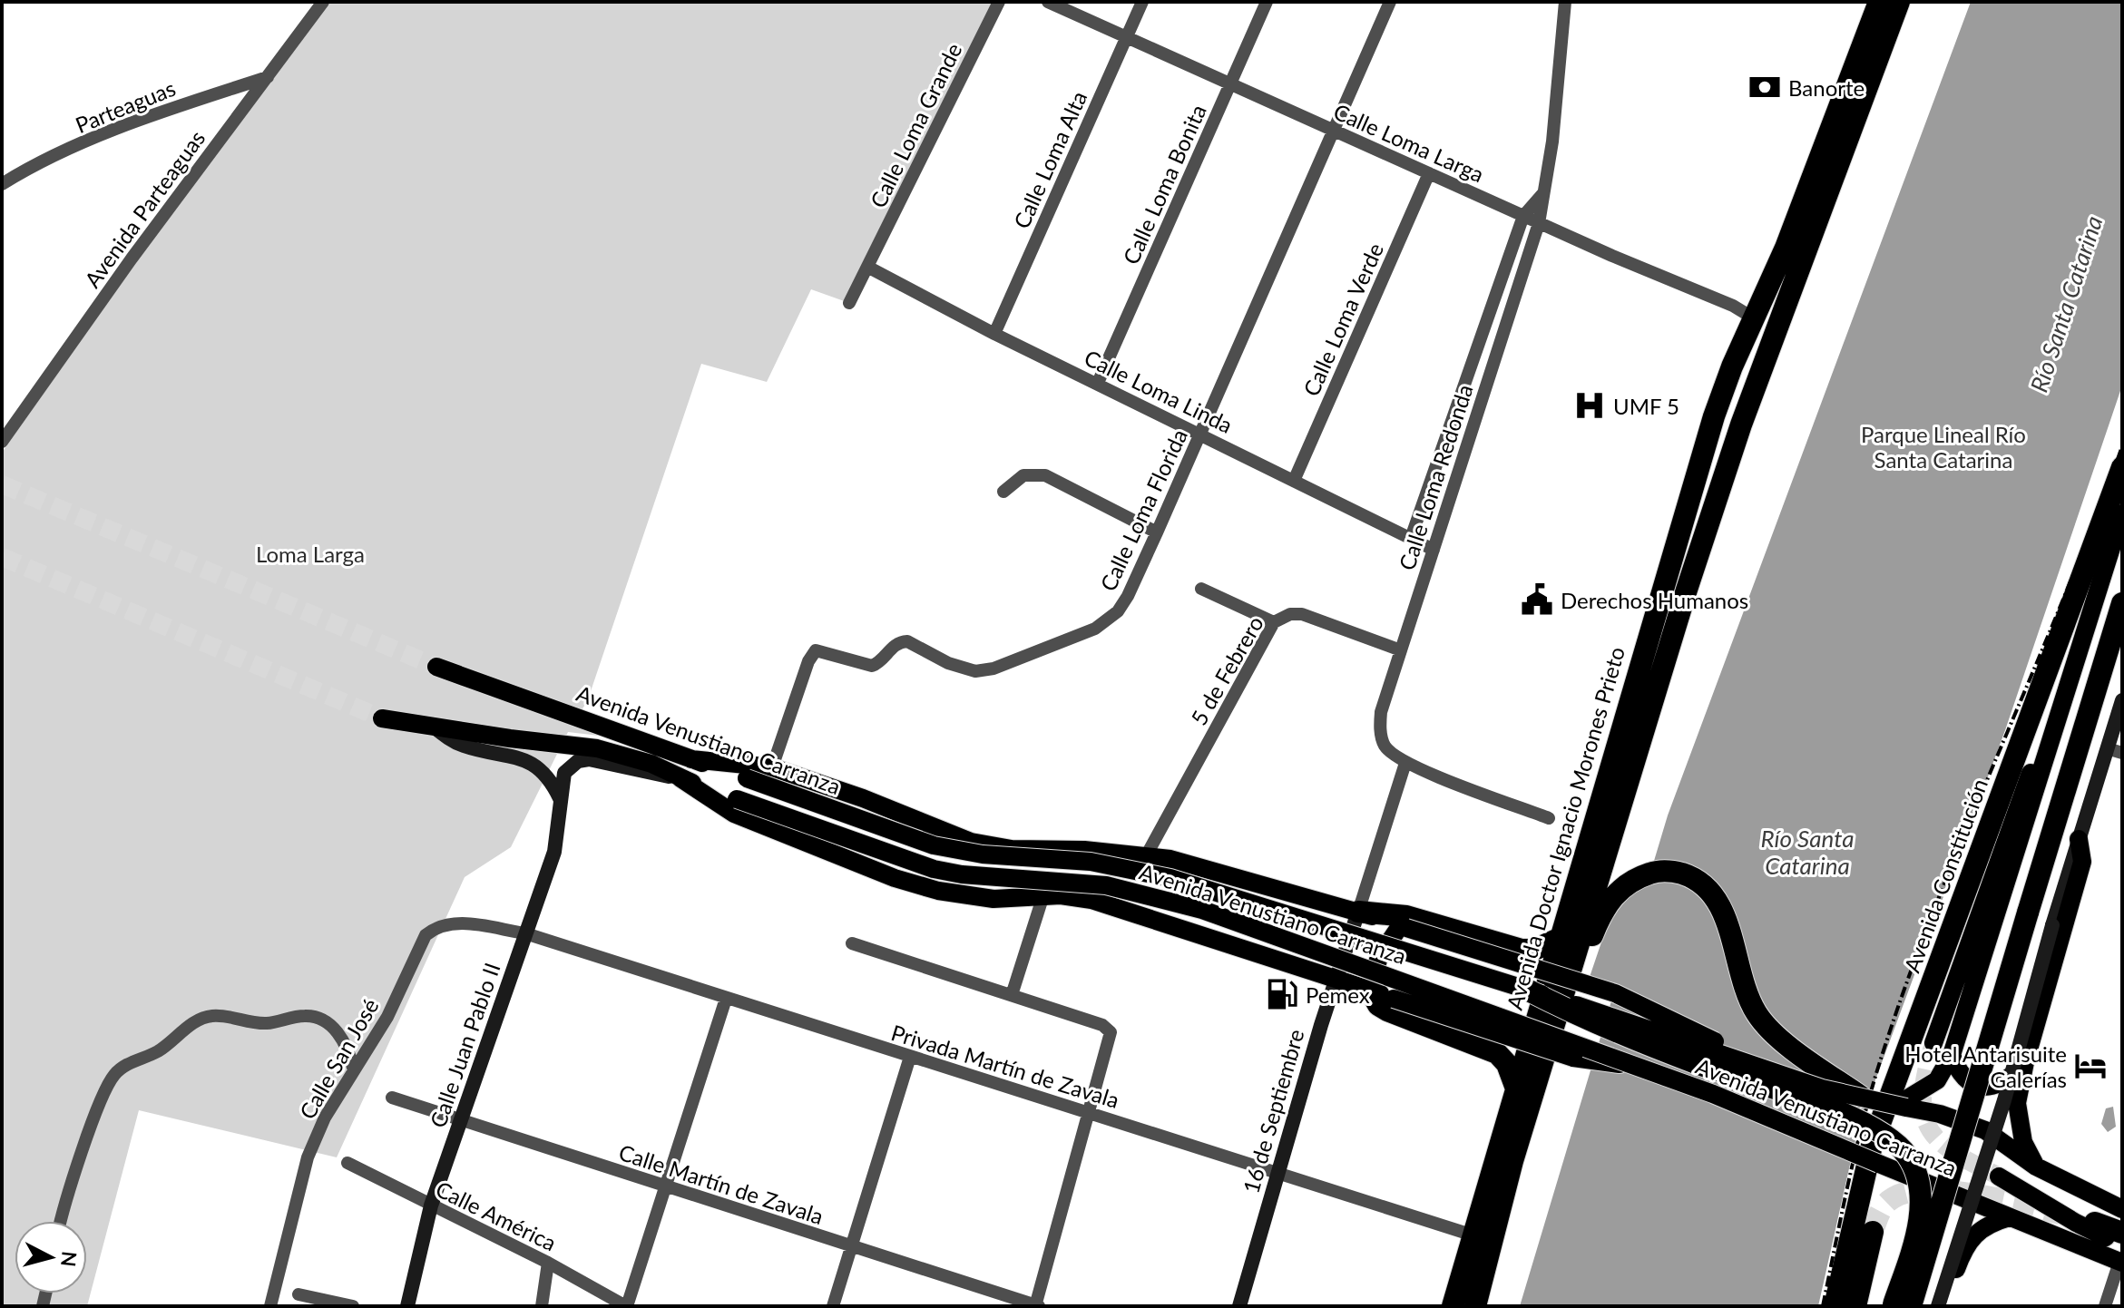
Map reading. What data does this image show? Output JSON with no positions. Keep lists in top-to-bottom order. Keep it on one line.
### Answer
{"streets":{"highway":["Avenida Doctor Ignacio Morones Prieto","Avenida Constitución"],"main road":["Avenida Venustiano Carranza"],"street":["Parteaguas","Calle Loma Grande","Calle Loma Larga","Calle Loma Alta","Calle Loma Bonita","Avenida Parteaguas","Calle Loma Verde","Calle Loma Linda","Calle Loma Redonda","Calle Loma Florida","5 de Febrero","Calle Juan Pablo II","Calle San José","Privada Martín de Zavala","16 de Septiembre","Calle Martín de Zavala","Calle América"]},"crossings":[["Parteaguas","Avenida Parteaguas"],["Calle Loma Grande","Calle Loma Linda"],["Calle Loma Larga","Calle Loma Alta"],["Calle Loma Larga","Calle Loma Bonita"],["Calle Loma Larga","Calle Loma Verde"],["Calle Loma Larga","Calle Loma Redonda"],["Calle Loma Larga","Calle Loma Florida"],["Calle Loma Larga","Avenida Doctor Ignacio Morones Prieto"],["Calle Loma Alta","Calle Loma Linda"],["Calle Loma Bonita","Calle Loma Linda"],["Calle Loma Verde","Calle Loma Linda"],["Calle Loma Linda","Calle Loma Redonda"],["Calle Loma Linda","Calle Loma Florida"],["Calle Loma Redonda","5 de Febrero"],["Calle Loma Redonda","16 de Septiembre"],["Avenida Venustiano Carranza","Calle Juan Pablo II"],["Avenida Doctor Ignacio Morones Prieto","Privada Martín de Zavala"],["Calle Juan Pablo II","Calle San José"],["Calle Juan Pablo II","Privada Martín de Zavala"],["Calle Juan Pablo II","Calle Martín de Zavala"],["Calle Juan Pablo II","Calle América"],["Calle San José","Privada Martín de Zavala"],["Privada Martín de Zavala","16 de Septiembre"]],"water":["Río Santa Catarina"],"parks":["Parque Lineal Río Santa Catarina","Loma Larga"],"places":{"bank":["Banorte"],"hospital":["UMF 5"],"public building":["Derechos Humanos"],"fuel station":["Pemex"],"hotel":["Hotel Antarisuite Galerías"]},"north":"right"}
